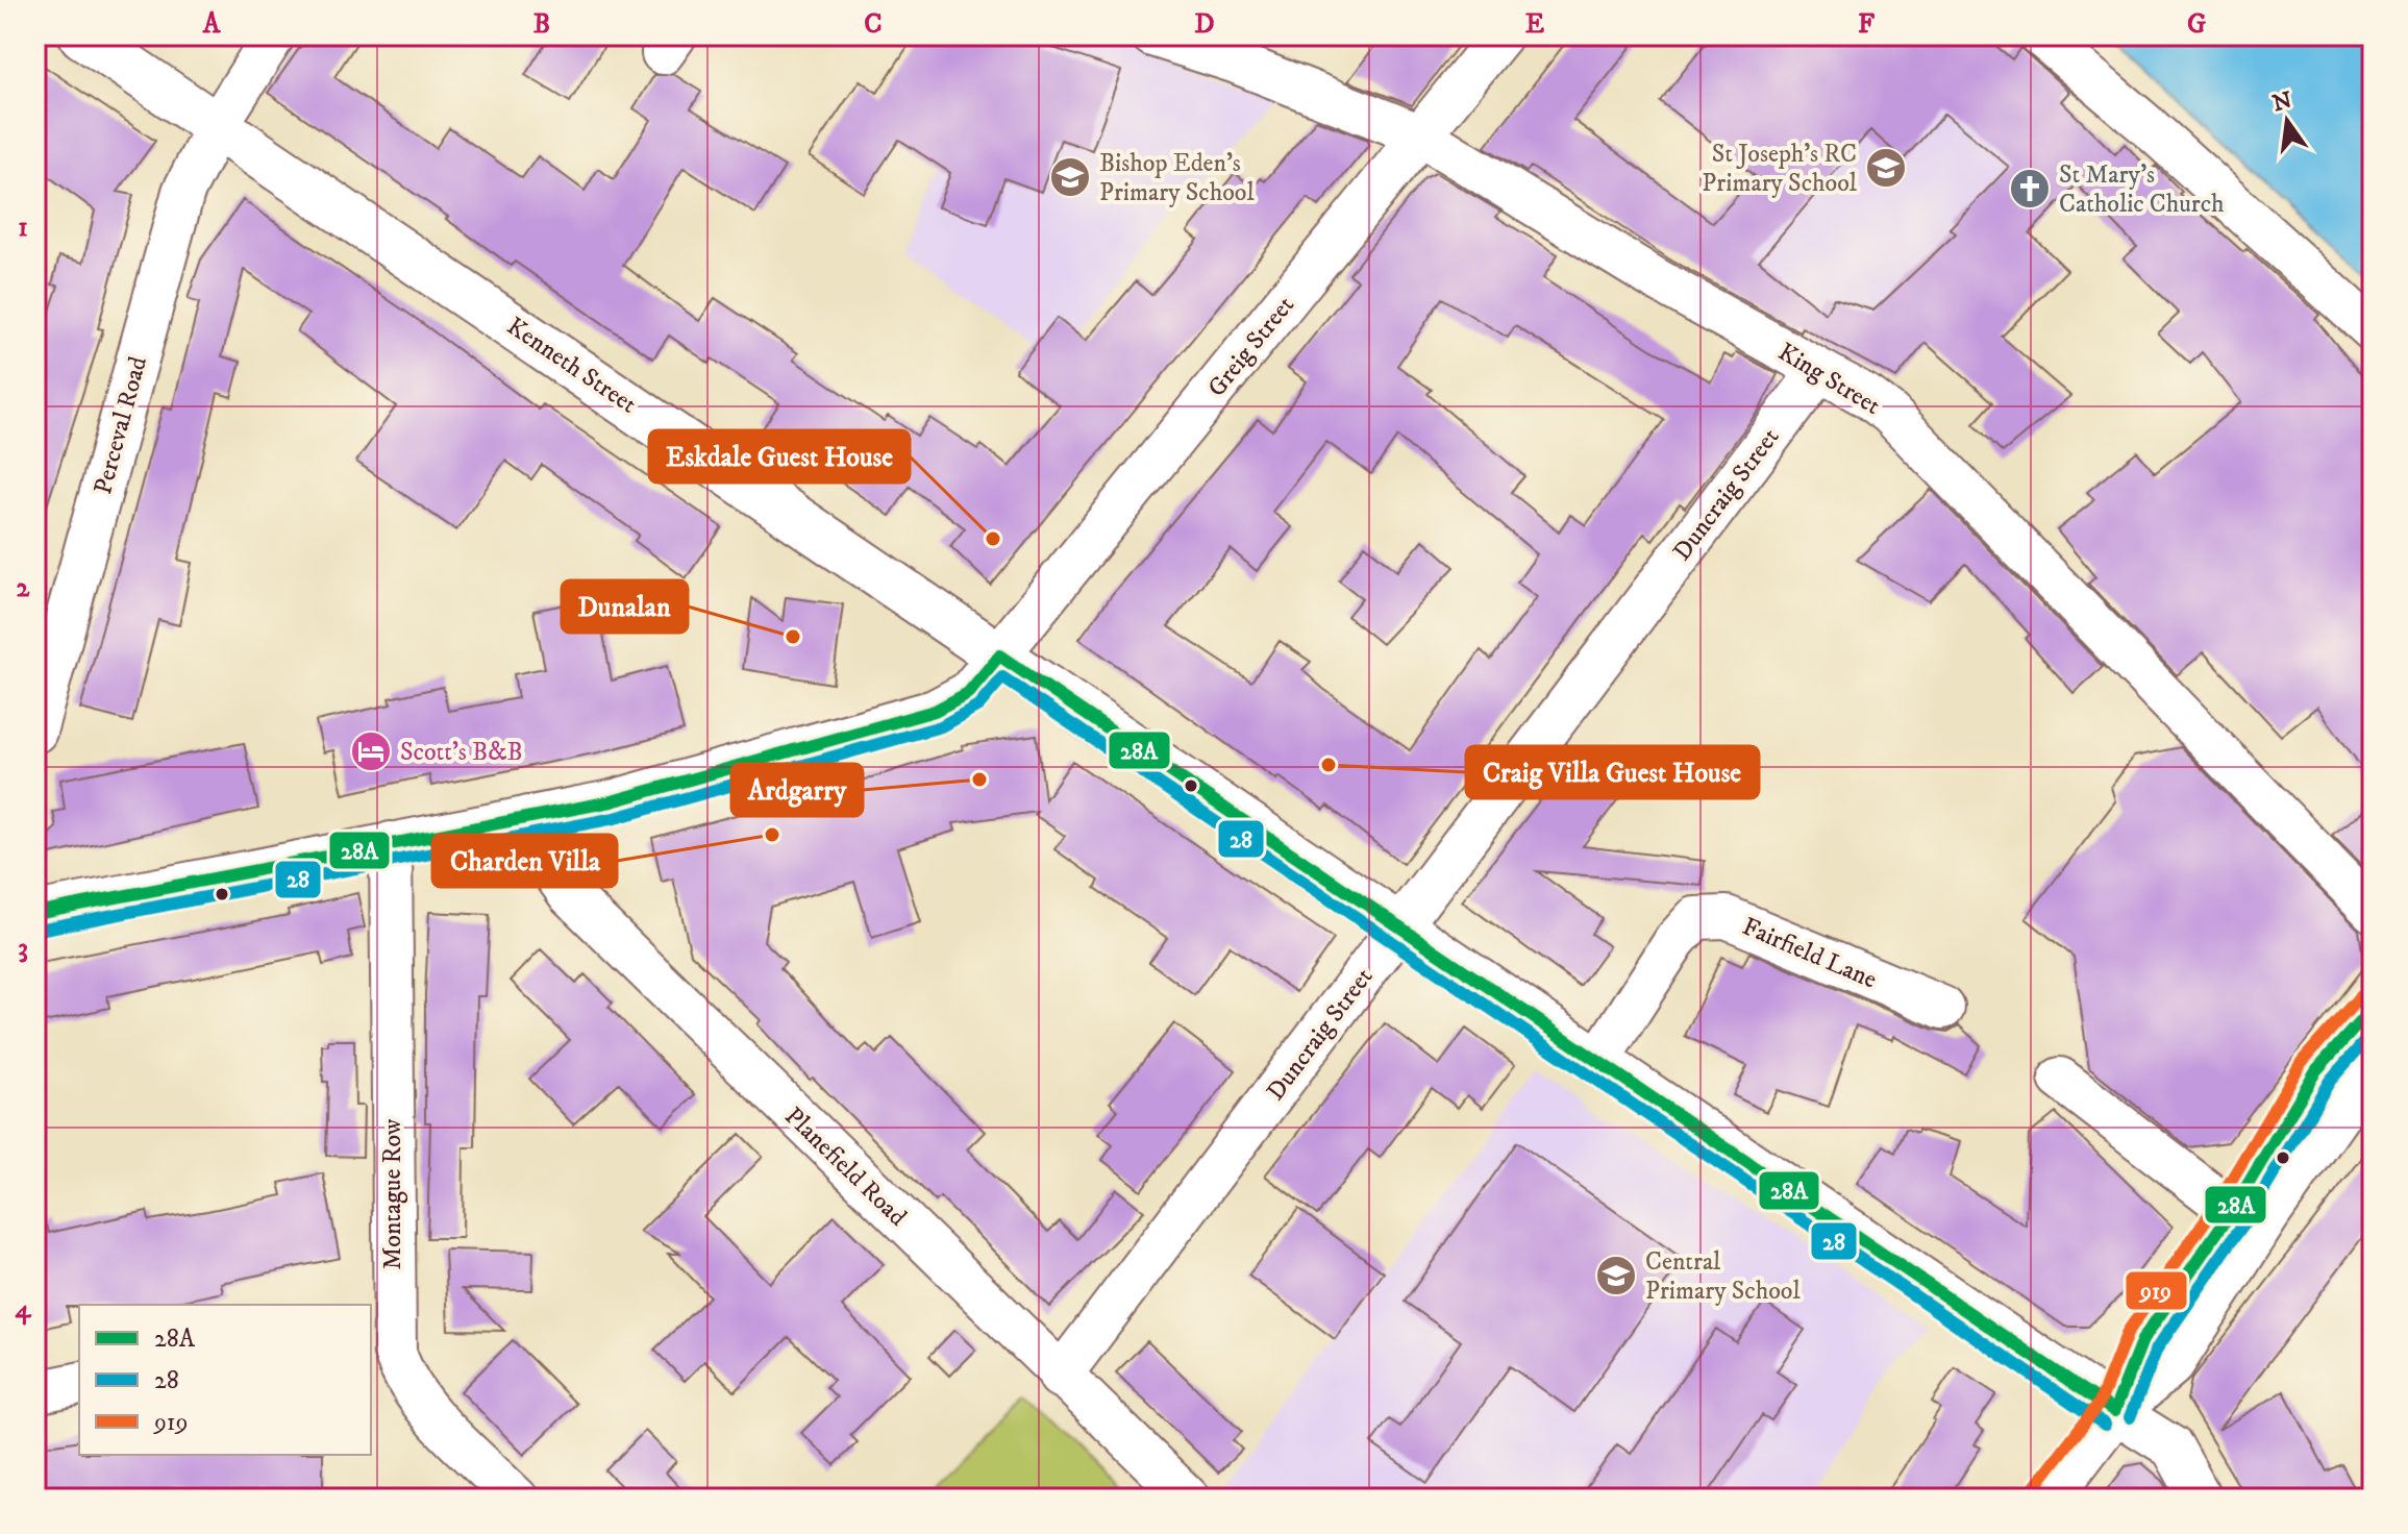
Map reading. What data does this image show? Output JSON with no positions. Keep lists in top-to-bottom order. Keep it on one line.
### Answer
{"streets":{"main road":["Kenneth Street"],"street":["Greig Street","King Street","Perceval Road","Duncraig Street","Fairfield Lane","Planefield Road","Montague Row"]},"crossings":[["Greig Street","Kenneth Street"],["Greig Street","King Street"],["Greig Street","Planefield Road"],["Greig Street","Montague Row"],["Kenneth Street","Perceval Road"],["Kenneth Street","Duncraig Street"],["Kenneth Street","Fairfield Lane"],["King Street","Duncraig Street"],["Duncraig Street","Planefield Road"]],"places":{"school or university":["St Joseph's RC Primary School","Bishop Eden's Primary School","Central Primary School"],"church":["St Mary's Catholic Church"],"other":["Eskdale Guest House","Dunalan","Craig Villa Guest House","Ardgarry","Charden Villa"],"hotel":["Scott's B&B"]},"lines":["transit line 28A","transit line 28","transit line 919"],"legend":["28A","28","919"],"north":"top","grid":{"columns":["A","B","C","D","E","F","G"],"rows":["1","2","3","4"]}}
